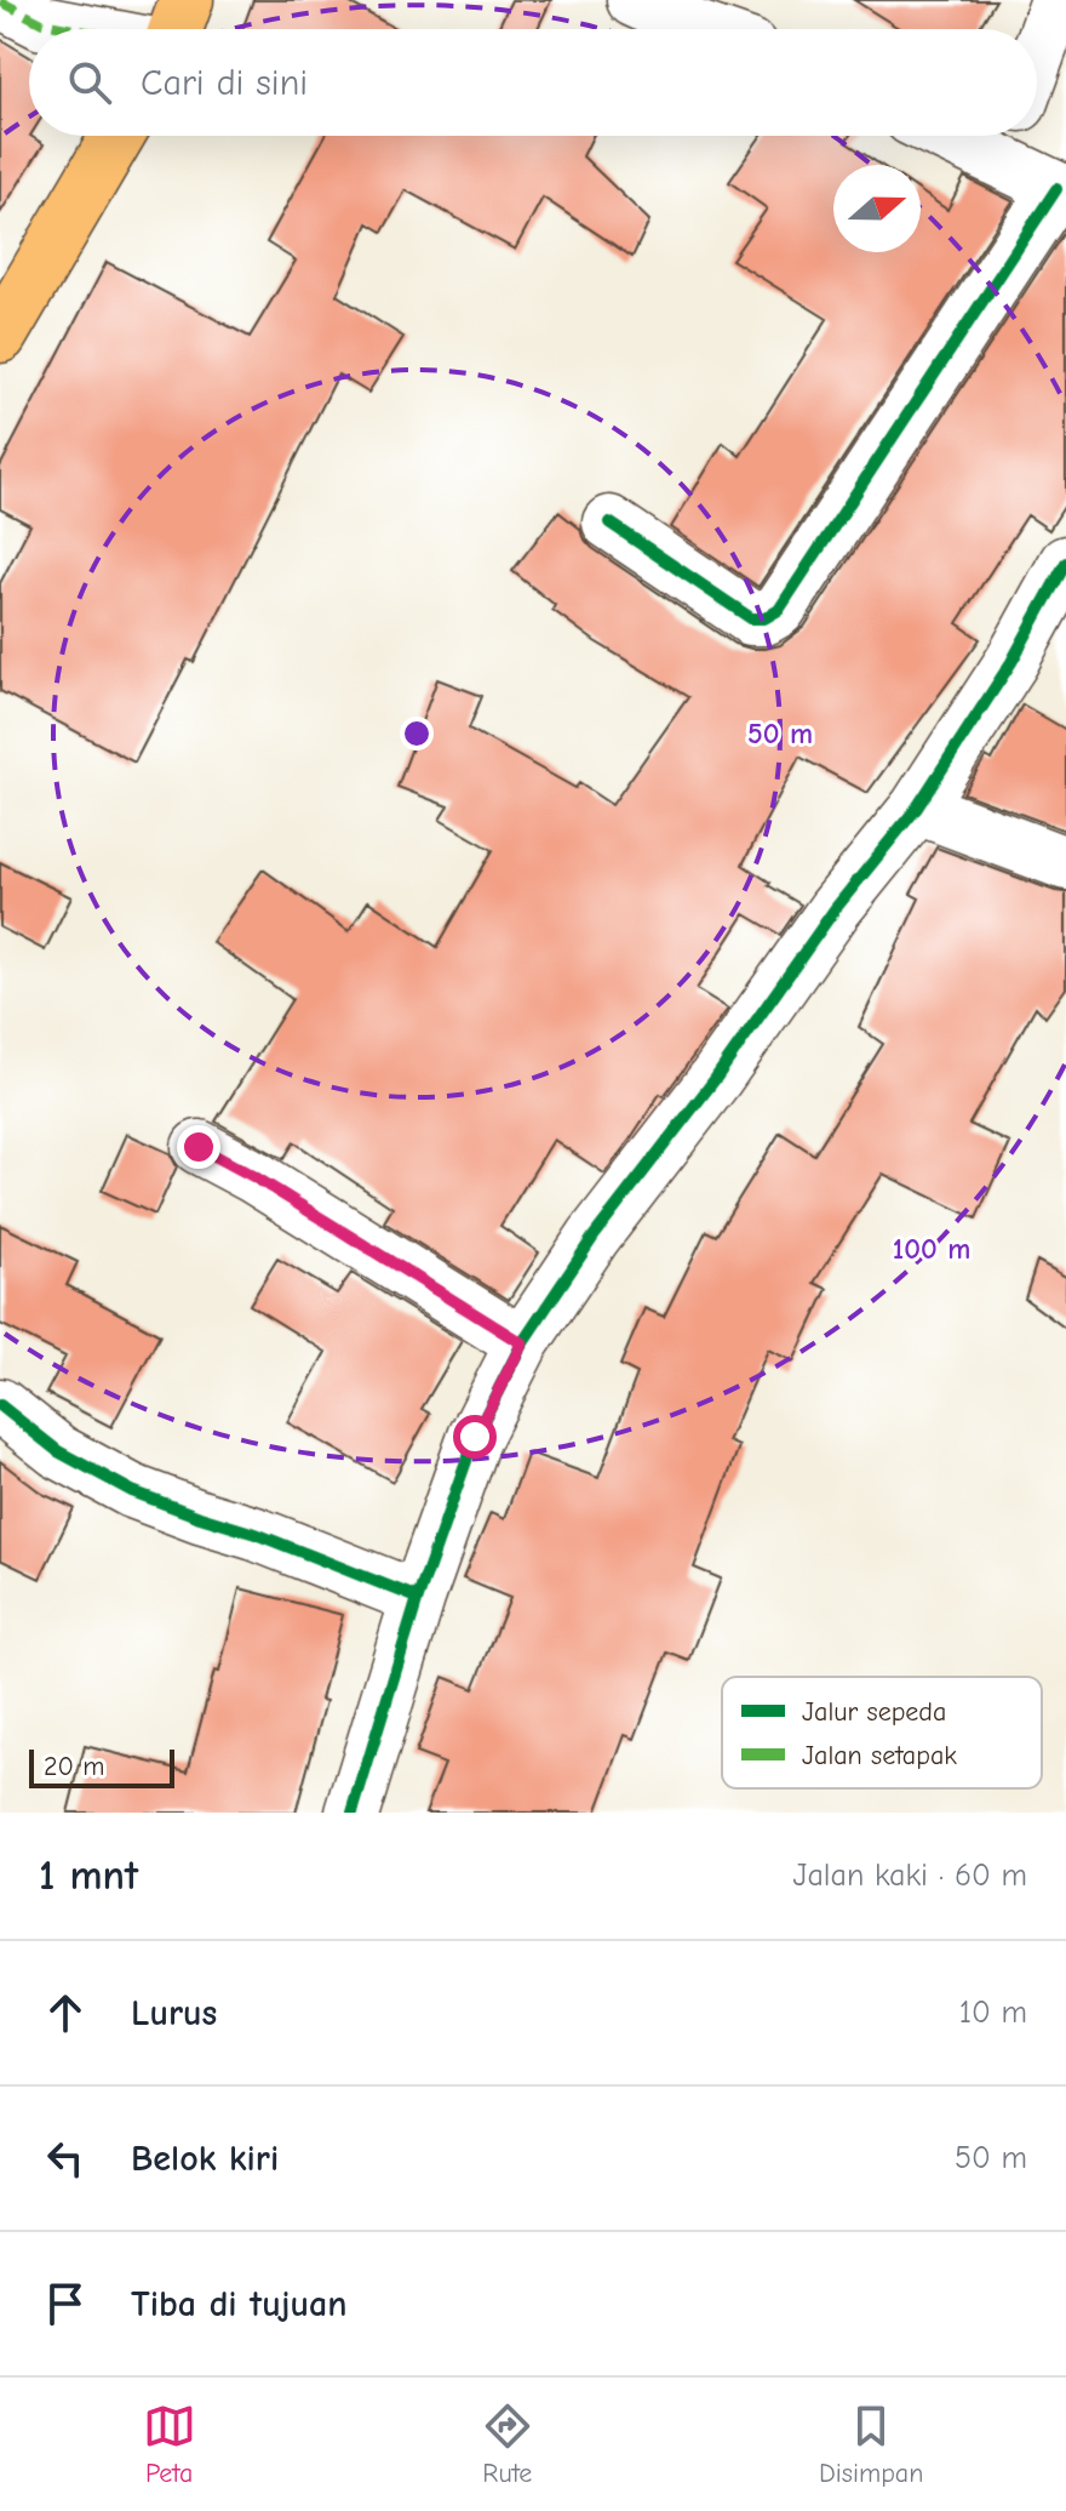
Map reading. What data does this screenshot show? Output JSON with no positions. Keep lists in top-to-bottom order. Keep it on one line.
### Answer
{"legend":["Jalur sepeda","Jalan setapak"],"scale_bar":"20 m","north":"right","page":{"search":"Cari di sini","scale":"20 m","heading":["1 mnt","Jalan kaki · 60 m"],"list":[["Lurus","10 m"],["Belok kiri","50 m"],"Tiba di tujuan"],"nav":["Peta","Rute","Disimpan"]},"rings":["50 m","100 m"]}
